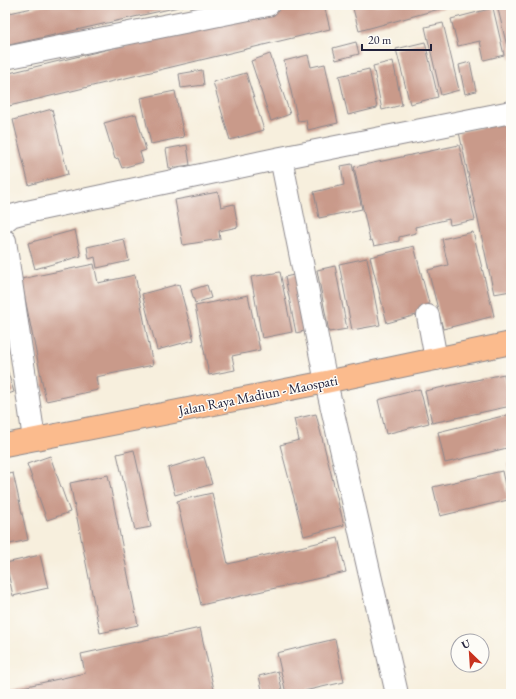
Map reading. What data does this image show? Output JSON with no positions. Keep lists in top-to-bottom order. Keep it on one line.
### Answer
{"streets":{"highway":["Jalan Raya Madiun - Maospati"]},"scale_bar":"20 m","north":"top left"}
